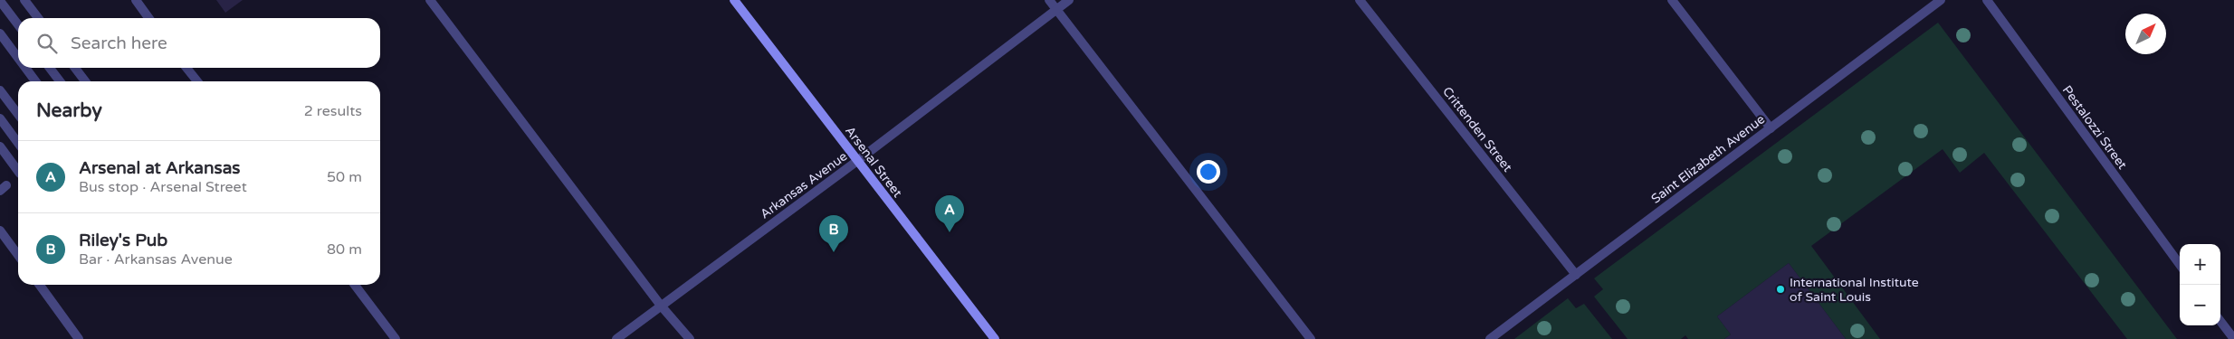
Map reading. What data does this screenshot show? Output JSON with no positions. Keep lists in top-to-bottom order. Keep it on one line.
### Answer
{"streets":{"main road":["Arsenal Street"],"street":["Pestalozzi Street","Crittenden Street","Saint Elizabeth Avenue","Arkansas Avenue"]},"crossings":[["Crittenden Street","Saint Elizabeth Avenue"],["Arsenal Street","Arkansas Avenue"]],"places":["International Institute of Saint Louis"],"north":"top right","page":{"search":"Search here","heading":["Nearby","2 results"],"list":[{"mark":"A","name":"Arsenal at Arkansas","note":"Bus stop · Arsenal Street","value":"50 m"},{"mark":"B","name":"Riley's Pub","note":"Bar · Arkansas Avenue","value":"80 m"}],"pins":["A","B"],"map_buttons":["+","−"]}}
